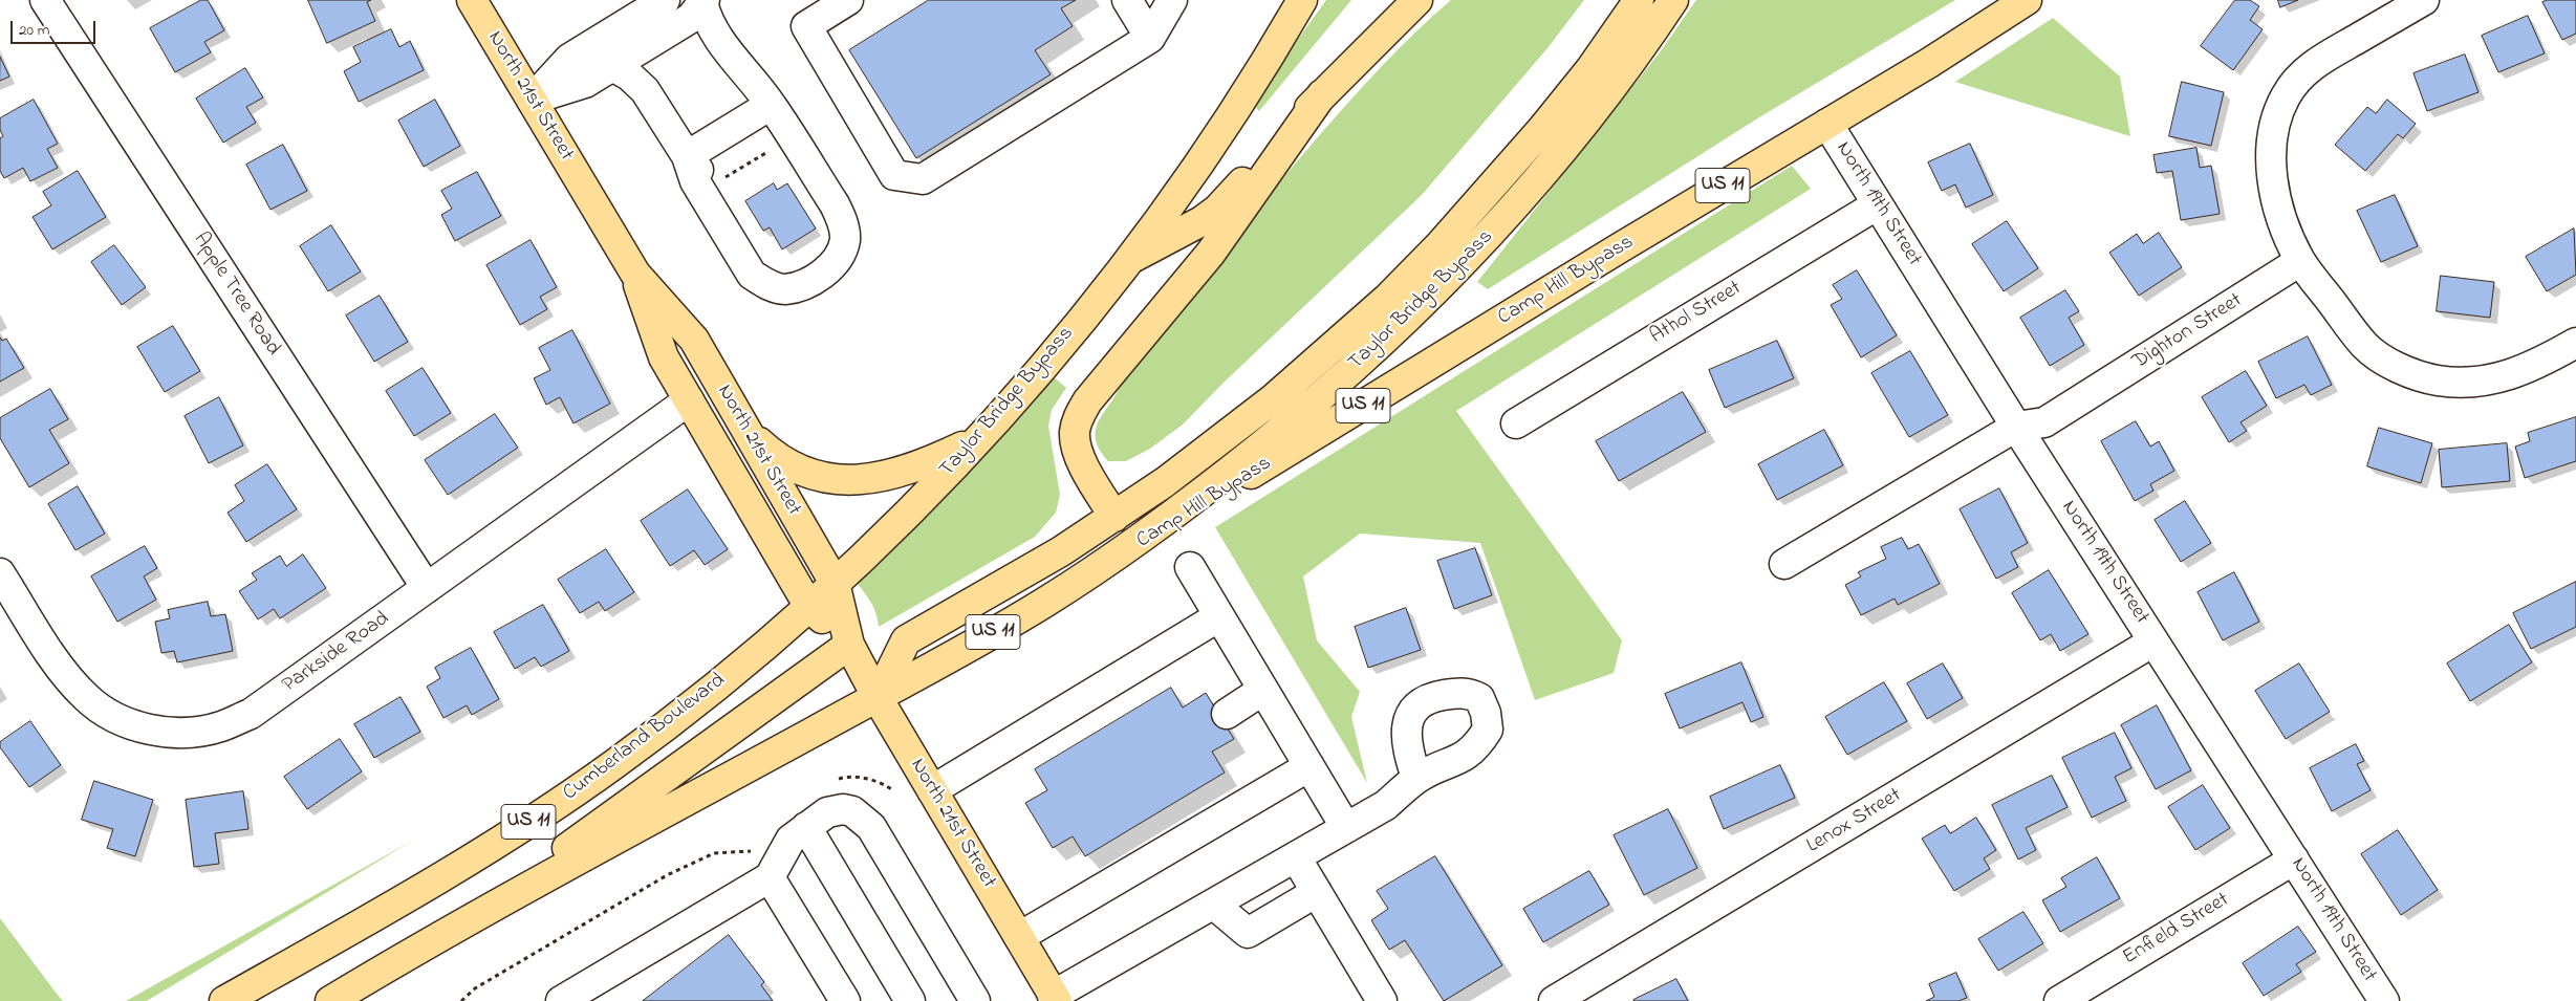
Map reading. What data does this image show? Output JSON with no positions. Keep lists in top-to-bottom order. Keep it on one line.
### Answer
{"streets":{"main road":["North 21st Street","US 11","Camp Hill Bypass","Taylor Bridge Bypass","Cumberland Boulevard"],"street":["North 19th Street","Apple Tree Road","Athol Street","Dighton Street","Parkside Road","Lenox Street","Enfield Street"]},"crossings":[["North 21st Street","US 11"],["North 21st Street","Taylor Bridge Bypass"],["North 21st Street","Parkside Road"],["North 21st Street","Cumberland Boulevard"],["US 11","Taylor Bridge Bypass"],["North 19th Street","Camp Hill Bypass"],["North 19th Street","Athol Street"],["North 19th Street","Dighton Street"],["North 19th Street","Lenox Street"],["North 19th Street","Enfield Street"],["Camp Hill Bypass","Taylor Bridge Bypass"],["Apple Tree Road","Parkside Road"],["Taylor Bridge Bypass","Cumberland Boulevard"]],"scale_bar":"20 m"}
